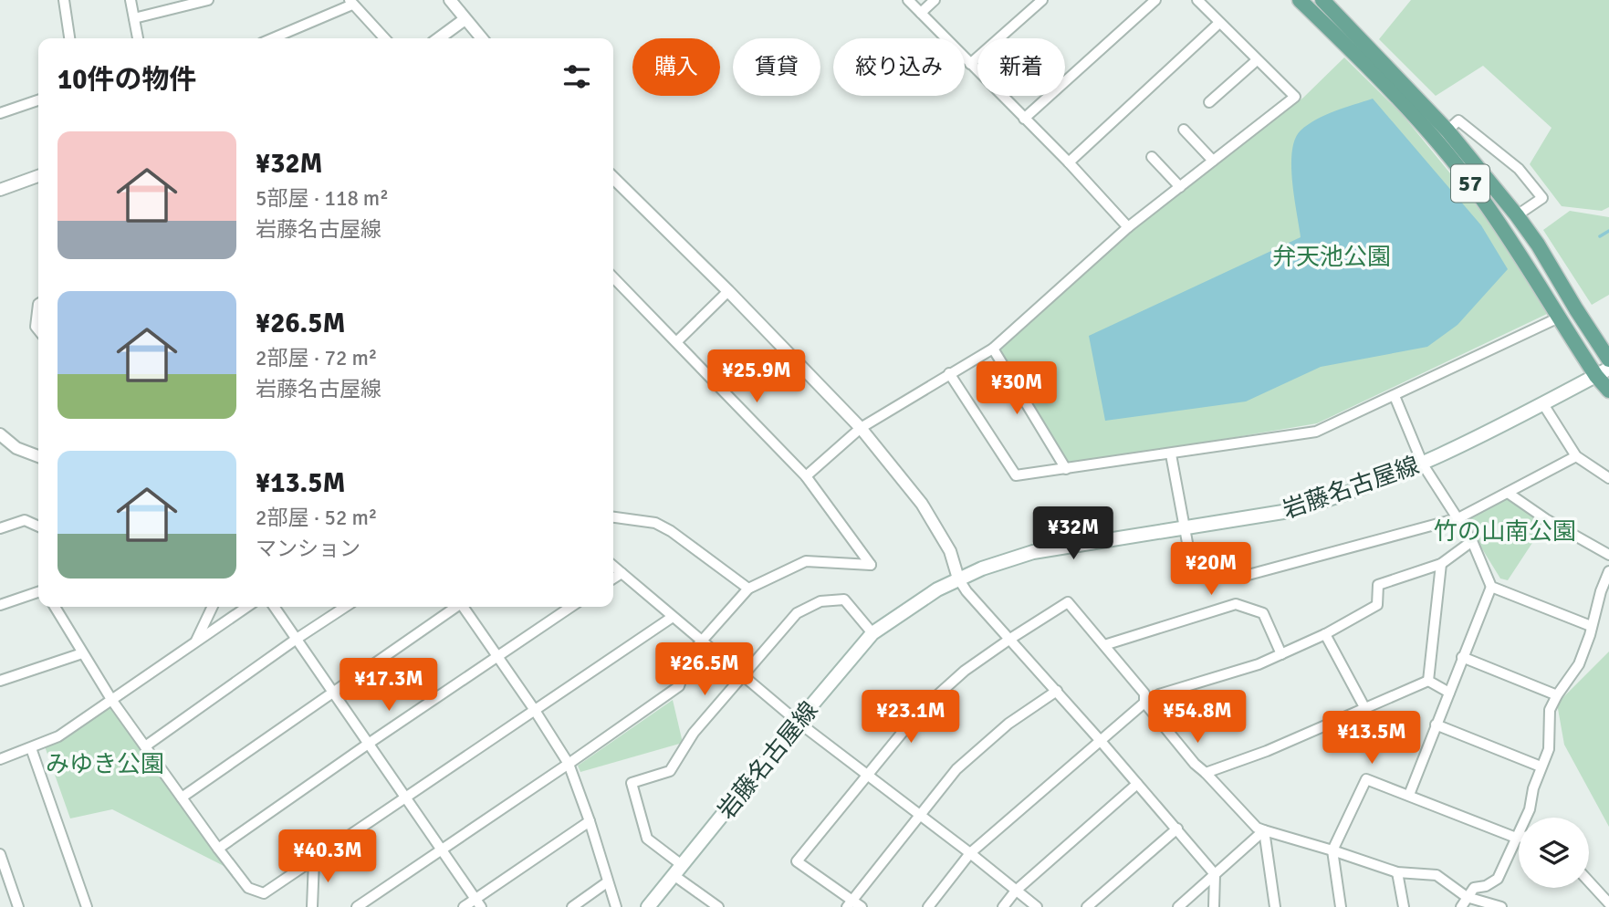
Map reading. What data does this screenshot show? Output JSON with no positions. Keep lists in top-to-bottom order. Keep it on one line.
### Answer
{"streets":{"main road":["57","岩藤名古屋線"]},"crossings":[["57","岩藤名古屋線"]],"parks":["弁天池公園","竹の山南公園","みゆき公園"],"page":{"chip":["購入","賃貸","絞り込み","新着"],"heading":"10件の物件","list":[{"name":"¥32M","note":"5部屋 · 118 m² · 岩藤名古屋線"},{"name":"¥26.5M","note":"2部屋 · 72 m² · 岩藤名古屋線"},{"name":"¥13.5M","note":"2部屋 · 52 m² · マンション"}],"price":["¥25.9M","¥30M","¥32M","¥20M","¥26.5M","¥17.3M","¥23.1M","¥54.8M","¥13.5M","¥40.3M"]}}
